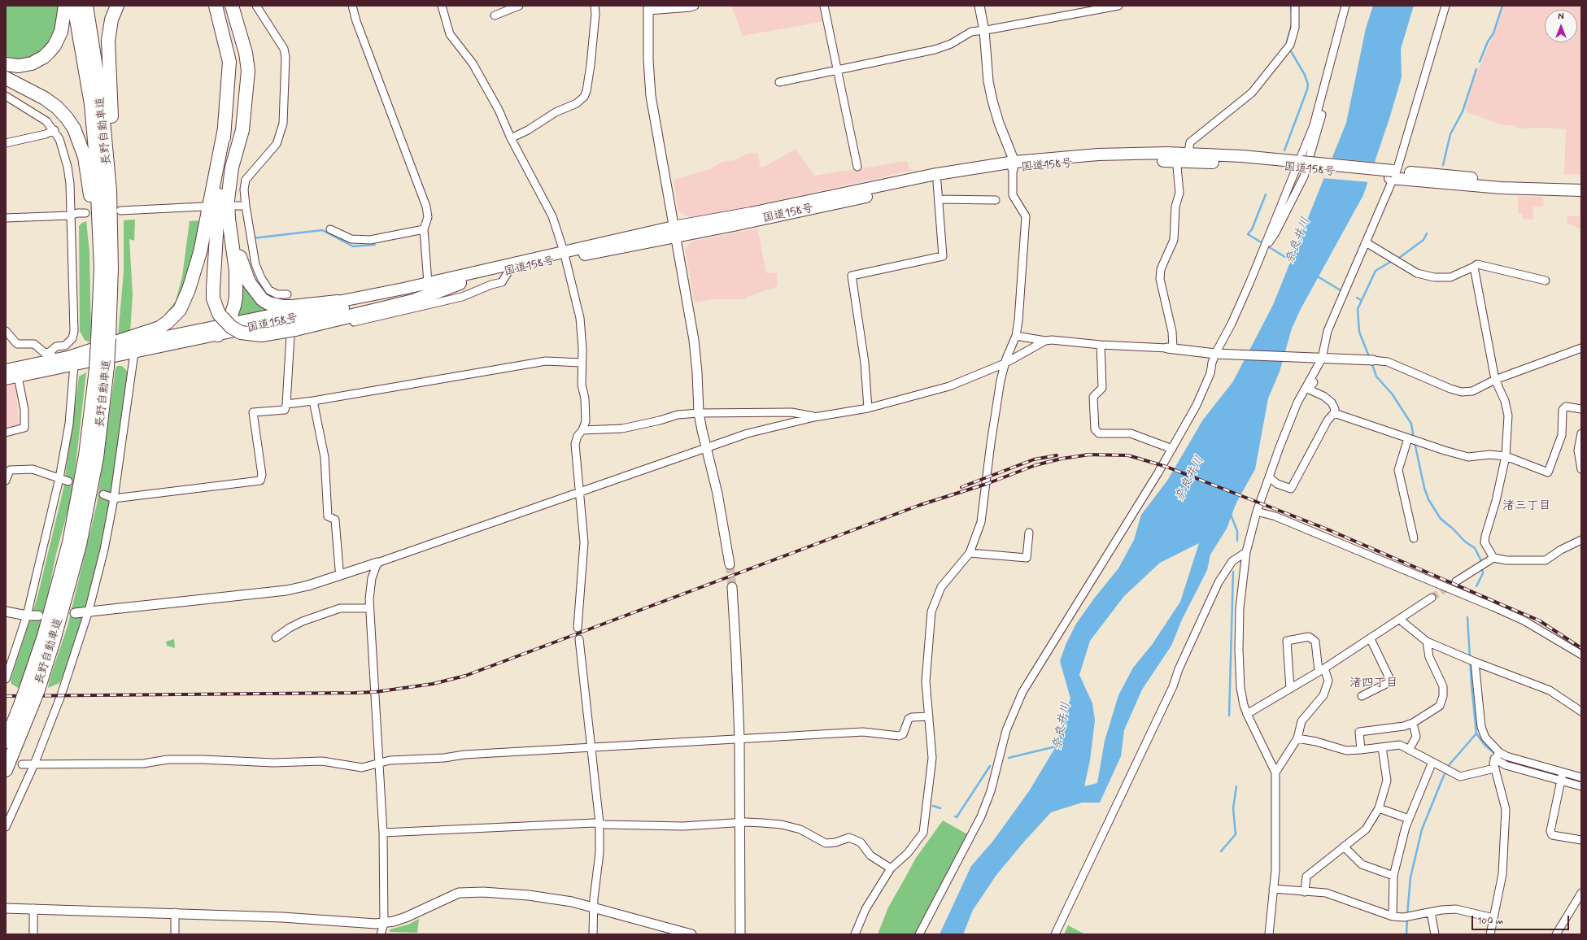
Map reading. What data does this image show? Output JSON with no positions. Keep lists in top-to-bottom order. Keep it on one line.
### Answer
{"streets":{"highway":["長野自動車道","国道158号"]},"districts":["渚三丁目","渚四丁目"],"water":["奈良井川"],"scale_bar":"100 m","north":"top"}
